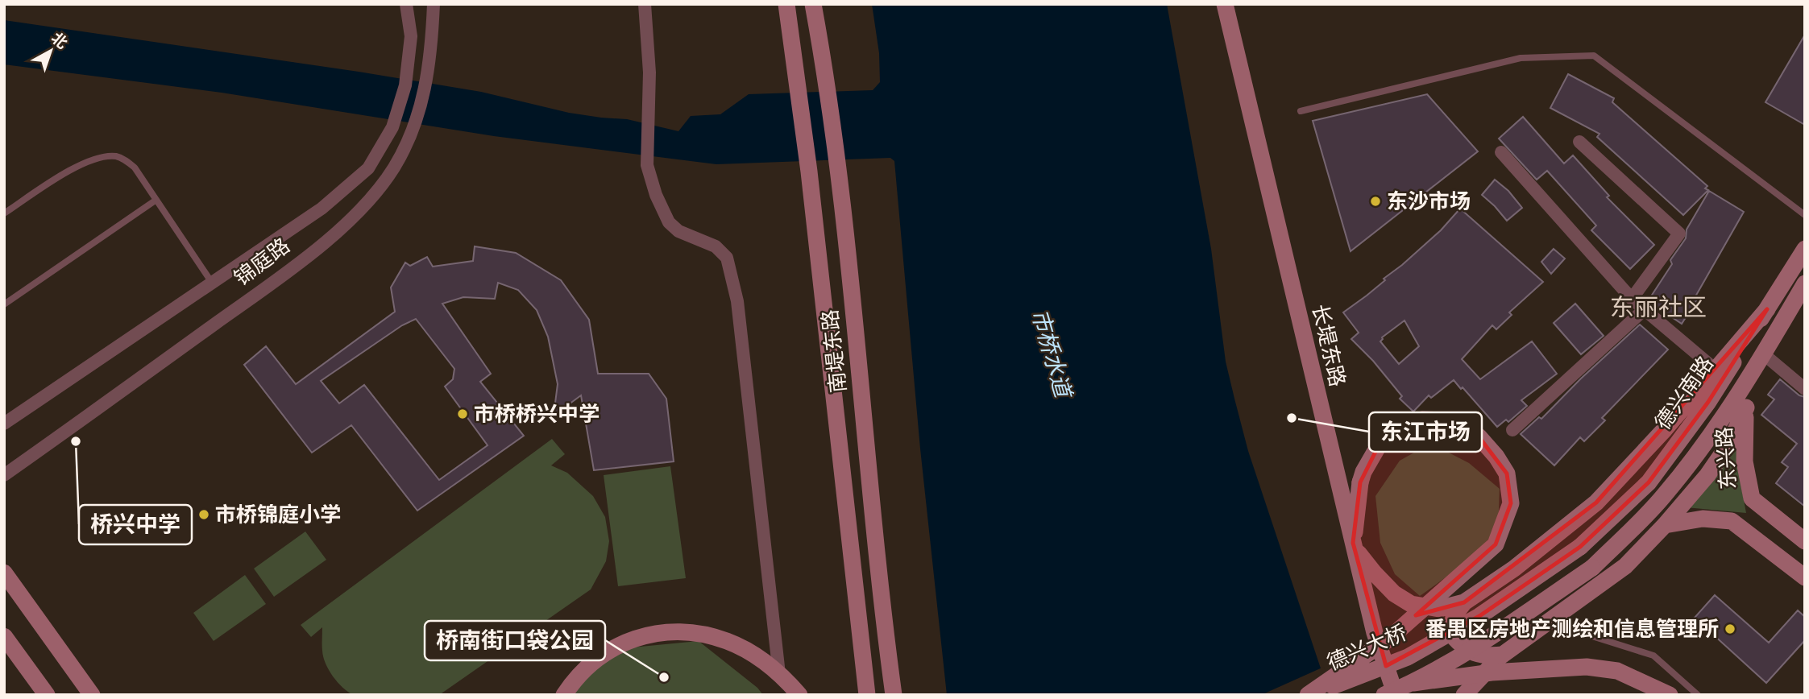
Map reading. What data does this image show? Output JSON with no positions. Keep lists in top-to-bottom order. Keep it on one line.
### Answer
{"streets":{"main road":["长堤东路","南堤东路","德兴南路","东兴路","德兴大桥"],"street":["锦庭路"]},"crossings":[["德兴南路","德兴大桥"]],"districts":["东丽社区"],"water":["市桥水道"],"places":["东沙市场","市桥桥兴中学","东江市场","桥兴中学","市桥锦庭小学","番禺区房地产测绘和信息管理所","桥南街口袋公园"],"north":"top right"}
